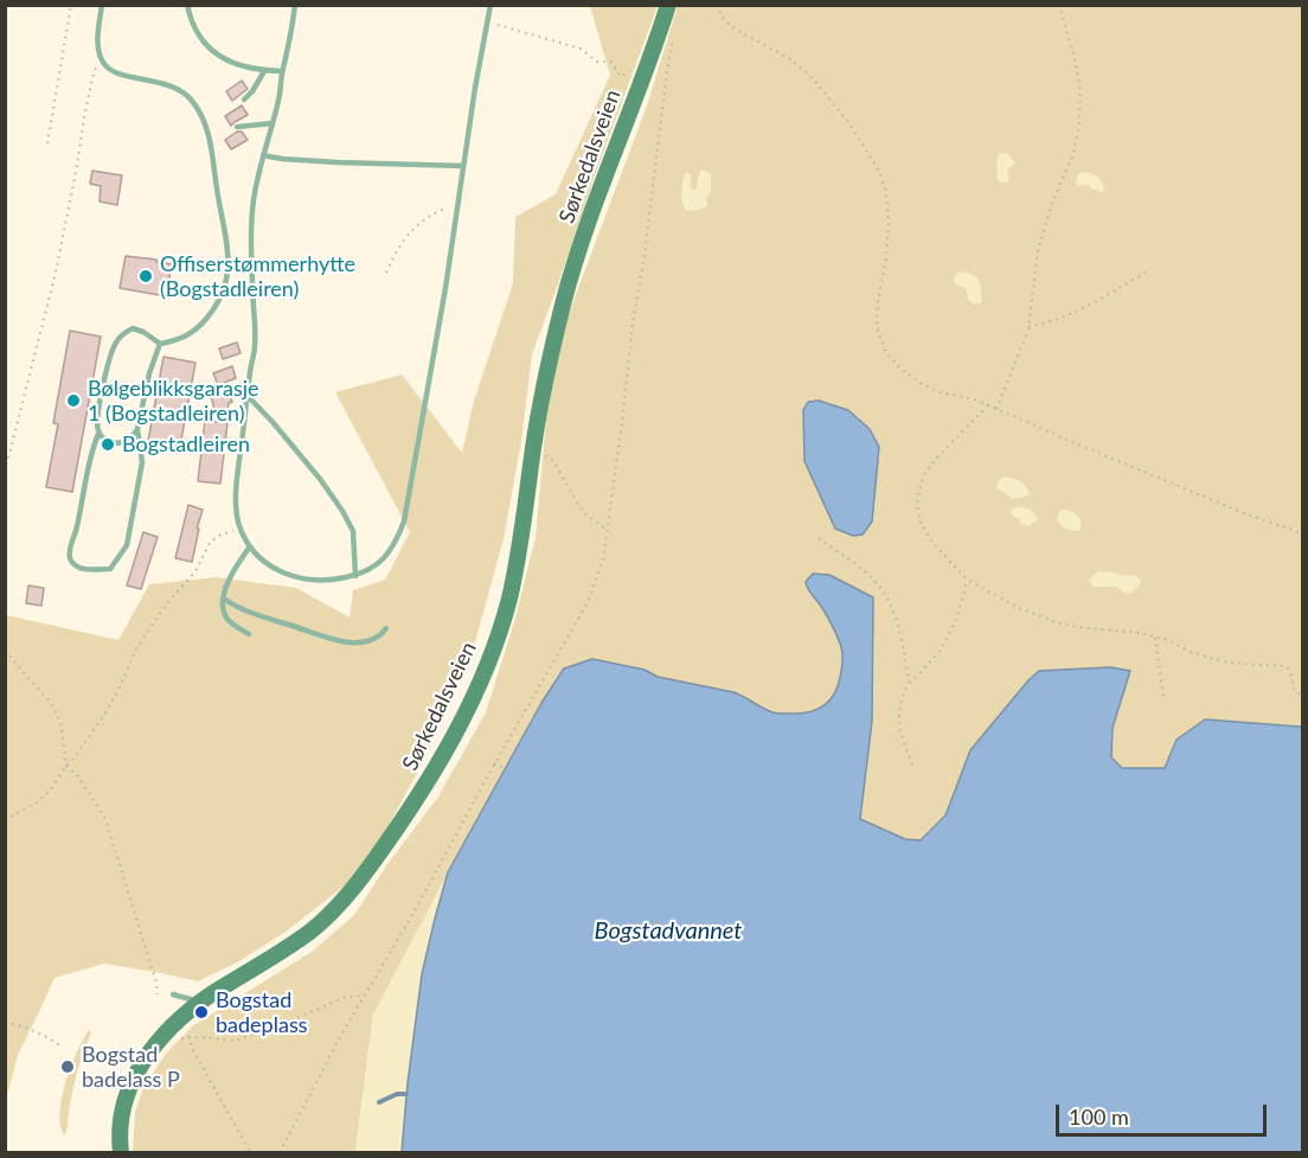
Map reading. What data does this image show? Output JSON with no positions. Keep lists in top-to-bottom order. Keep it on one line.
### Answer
{"streets":{"street":["Sørkedalsveien"]},"water":["Bogstadvannet"],"places":["Offiserstømmerhytte (Bogstadleiren)","Bølgeblikksgarasje 1 (Bogstadleiren)","Bogstadleiren","Bogstad badeplass","Bogstad badelass P"],"scale_bar":"100 m"}
